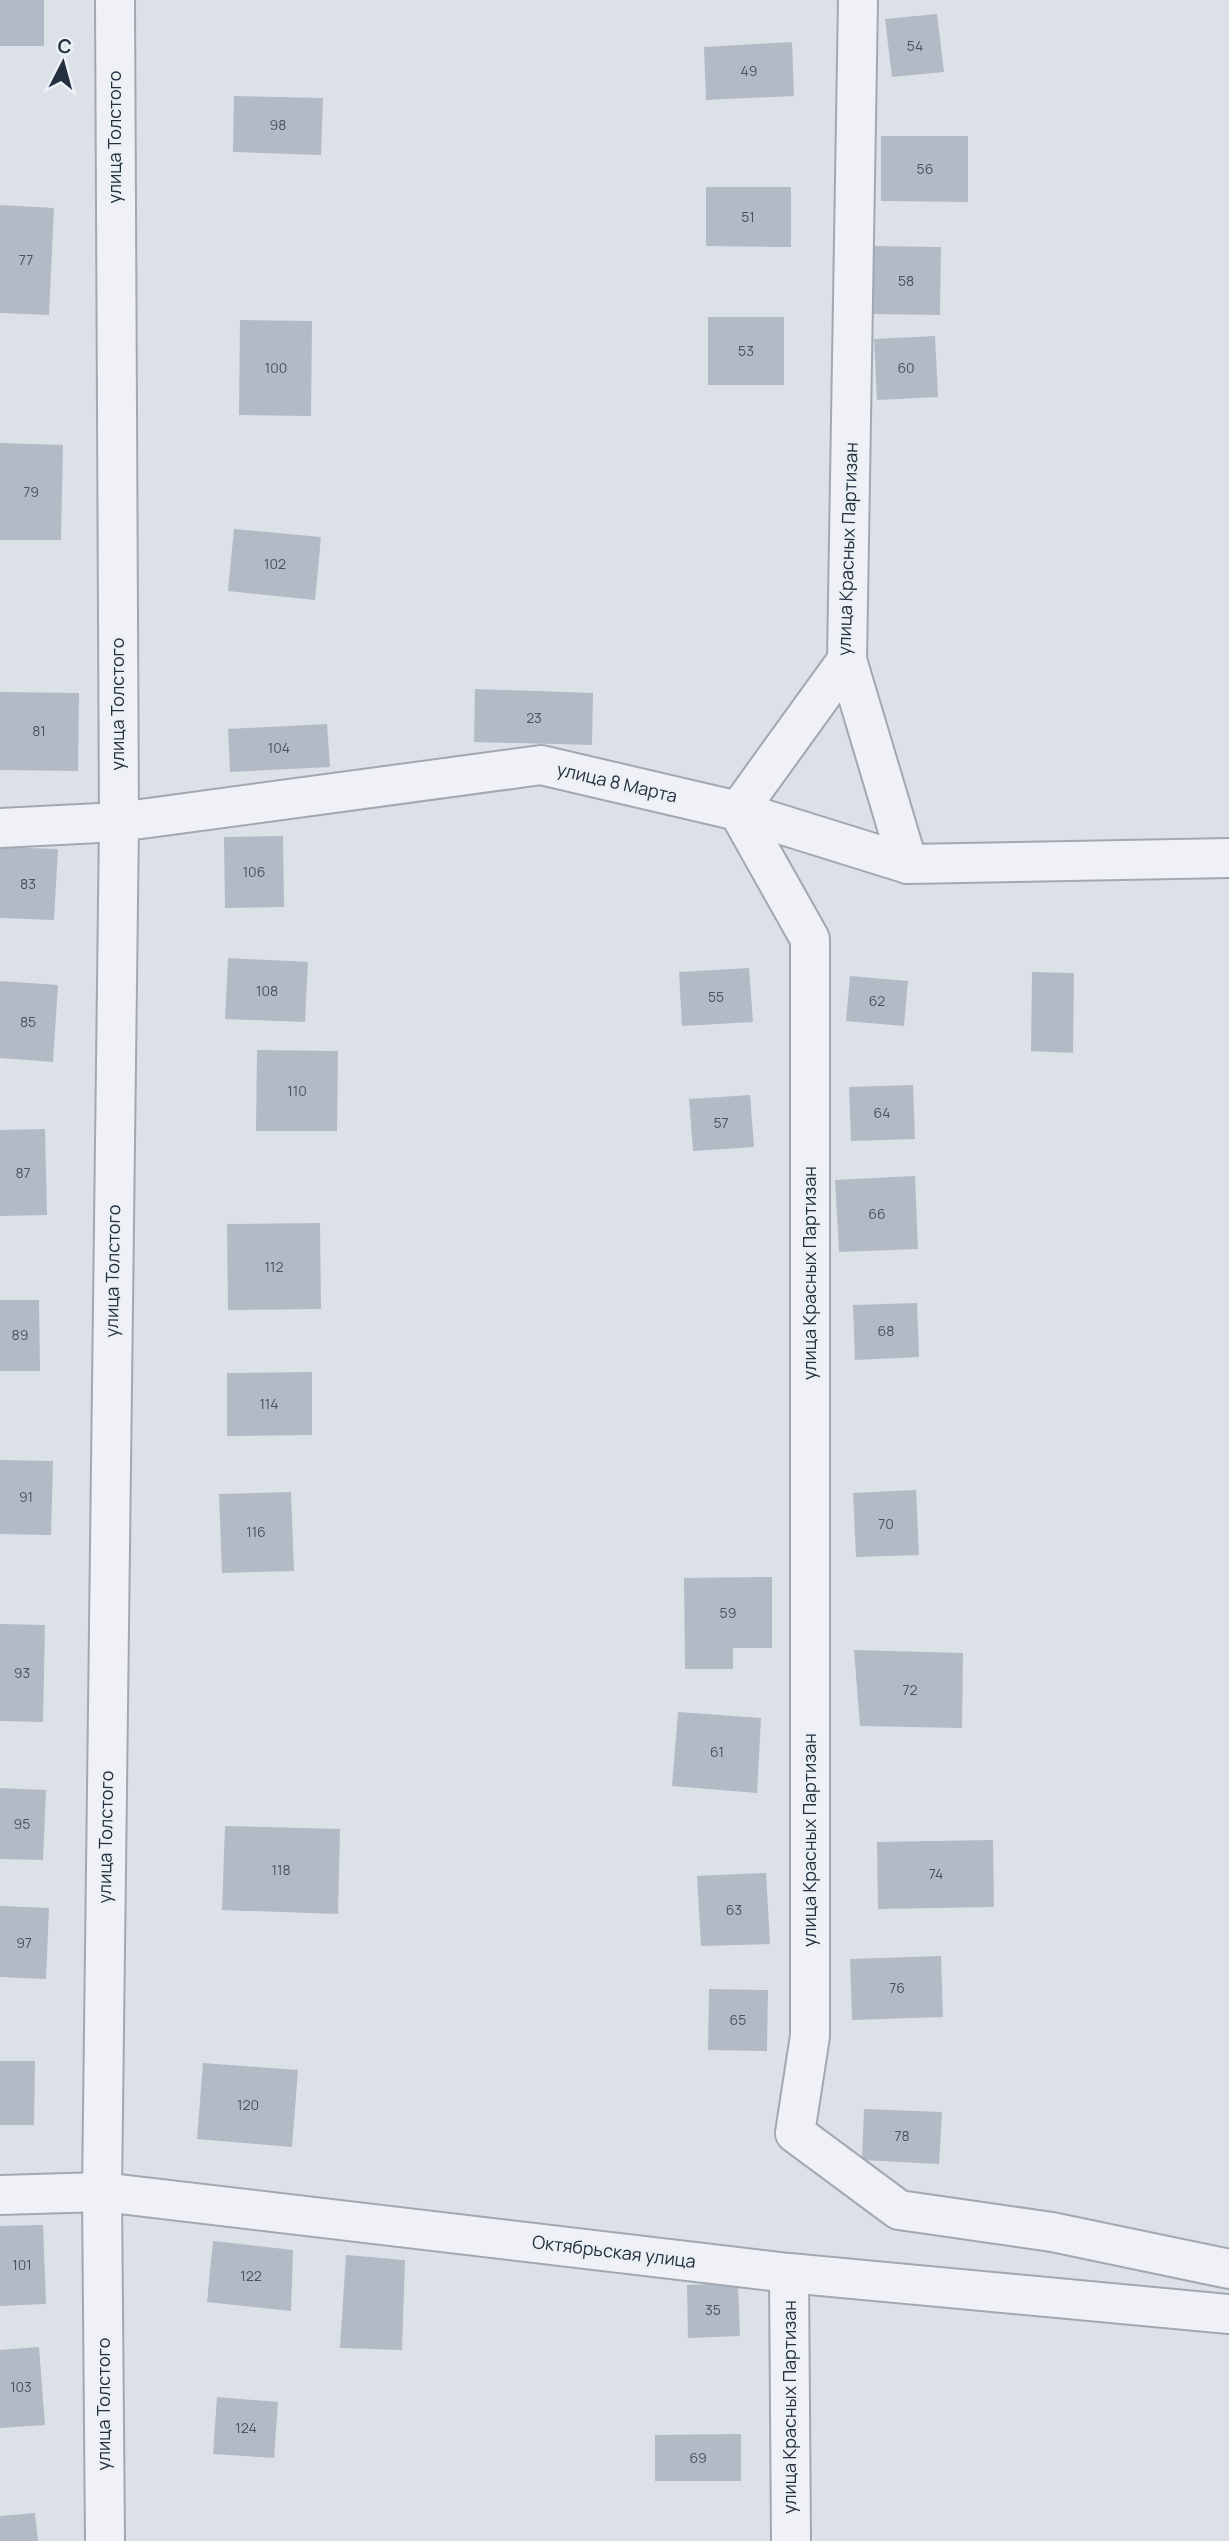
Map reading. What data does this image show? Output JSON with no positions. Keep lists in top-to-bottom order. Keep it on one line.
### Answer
{"streets":{"street":["улица Толстого","улица Красных Партизан","улица 8 Марта","Октябрьская улица"]},"crossings":[["улица Толстого","улица 8 Марта"],["улица Толстого","Октябрьская улица"],["улица Красных Партизан","улица 8 Марта"],["улица Красных Партизан","Октябрьская улица"]],"house_numbers":["54","49","98","56","51","77","58","53","100","60","79","102","23","81","104","106","83","108","55","62","85","110","64","57","87","66","112","68","89","114","91","70","116","59","93","72","61","95","118","74","63","97","76","65","120","78","101","122","35","103","124","69"],"north":"top"}
